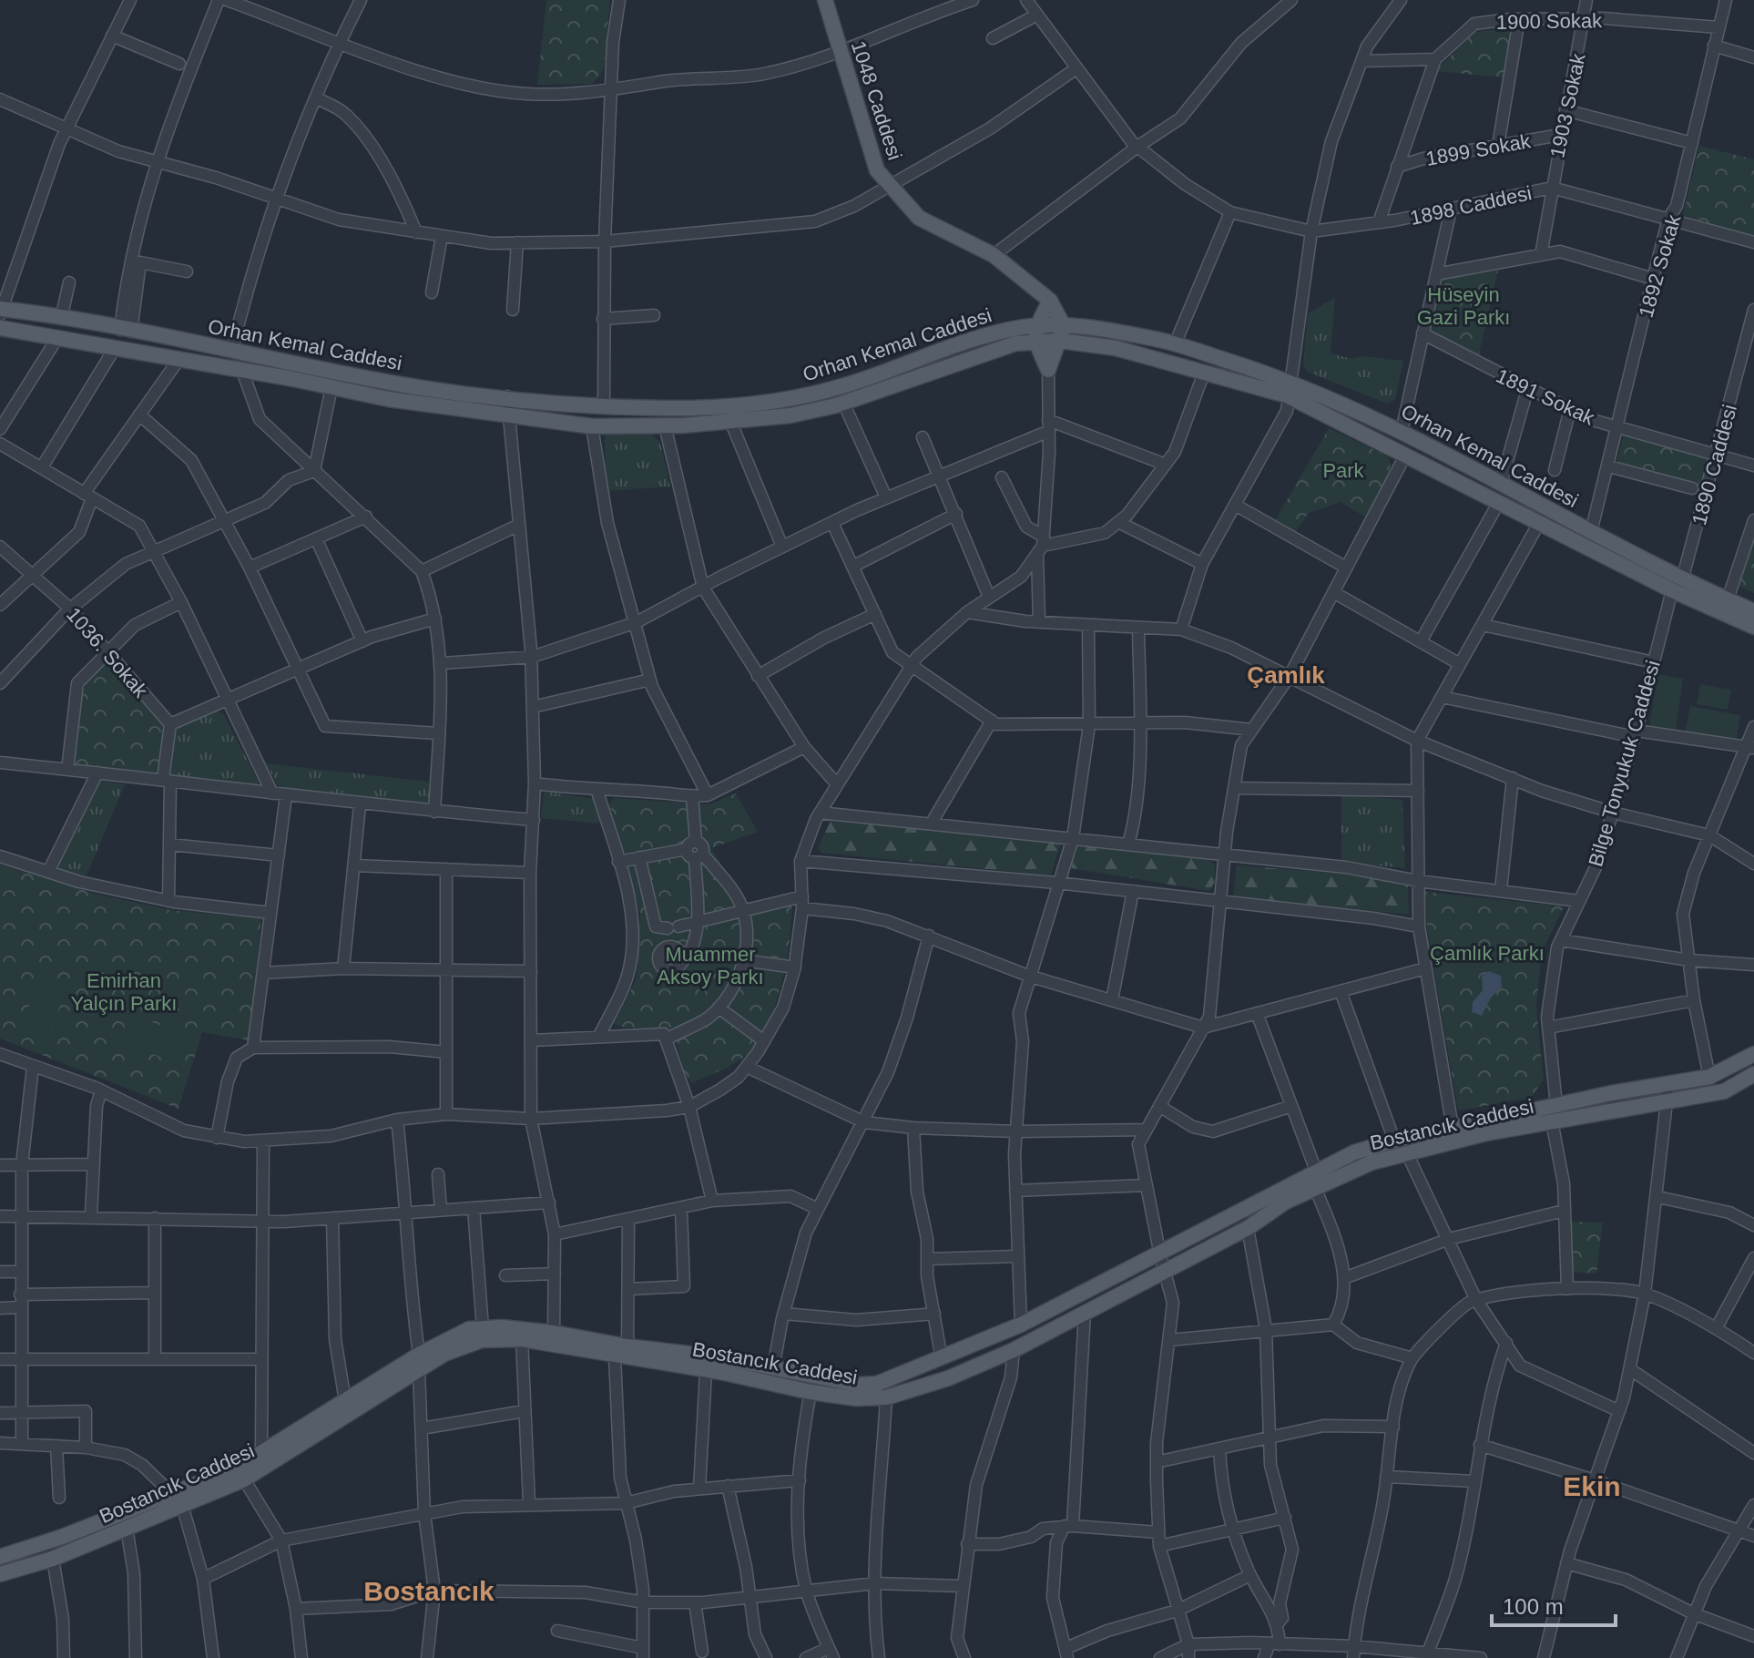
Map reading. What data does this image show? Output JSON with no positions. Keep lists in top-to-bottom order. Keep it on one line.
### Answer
{"streets":{"main road":["1048 Caddesi","Orhan Kemal Caddesi","Bostancık Caddesi"],"street":["1900 Sokak","1903 Sokak","1899 Sokak","1898 Caddesi","1892 Sokak","1891 Sokak","1890 Caddesi","1036. Sokak","Bilge Tonyukuk Caddesi"]},"crossings":[["1900 Sokak","1903 Sokak"],["1900 Sokak","1899 Sokak"],["1900 Sokak","1898 Caddesi"],["1900 Sokak","1892 Sokak"],["1048 Caddesi","Orhan Kemal Caddesi"],["1903 Sokak","1899 Sokak"],["1903 Sokak","1898 Caddesi"],["1898 Caddesi","1892 Sokak"],["1892 Sokak","Orhan Kemal Caddesi"],["1892 Sokak","1891 Sokak"],["Orhan Kemal Caddesi","1890 Caddesi"],["Orhan Kemal Caddesi","Bilge Tonyukuk Caddesi"],["1891 Sokak","1890 Caddesi"],["Bilge Tonyukuk Caddesi","Bostancık Caddesi"]],"districts":["Çamlık","Ekin","Bostancık"],"parks":["Hüseyin Gazi Parkı","Park","Çamlık Parkı","Muammer Aksoy Parkı","Emirhan Yalçın Parkı"],"scale_bar":"100 m"}
